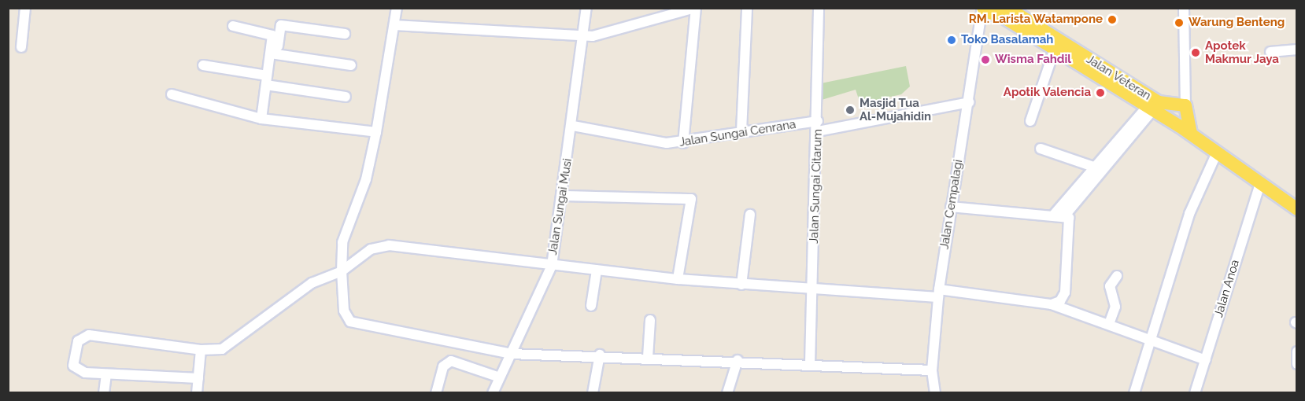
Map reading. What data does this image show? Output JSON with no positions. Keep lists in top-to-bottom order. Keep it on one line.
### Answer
{"streets":{"main road":["Jalan Veteran"],"street":["Jalan Sungai Cenrana","Jalan Sungai Citarum","Jalan Cempalagi","Jalan Sungai Musi","Jalan Anoa"]},"crossings":[["Jalan Veteran","Jalan Cempalagi"],["Jalan Veteran","Jalan Anoa"],["Jalan Sungai Cenrana","Jalan Sungai Citarum"],["Jalan Sungai Cenrana","Jalan Sungai Musi"]],"places":["RM. Larista Watampone","Warung Benteng","Toko Basalamah","Apotek Makmur Jaya","Wisma Fahdil","Apotik Valencia","Masjid Tua Al-Mujahidin"]}
